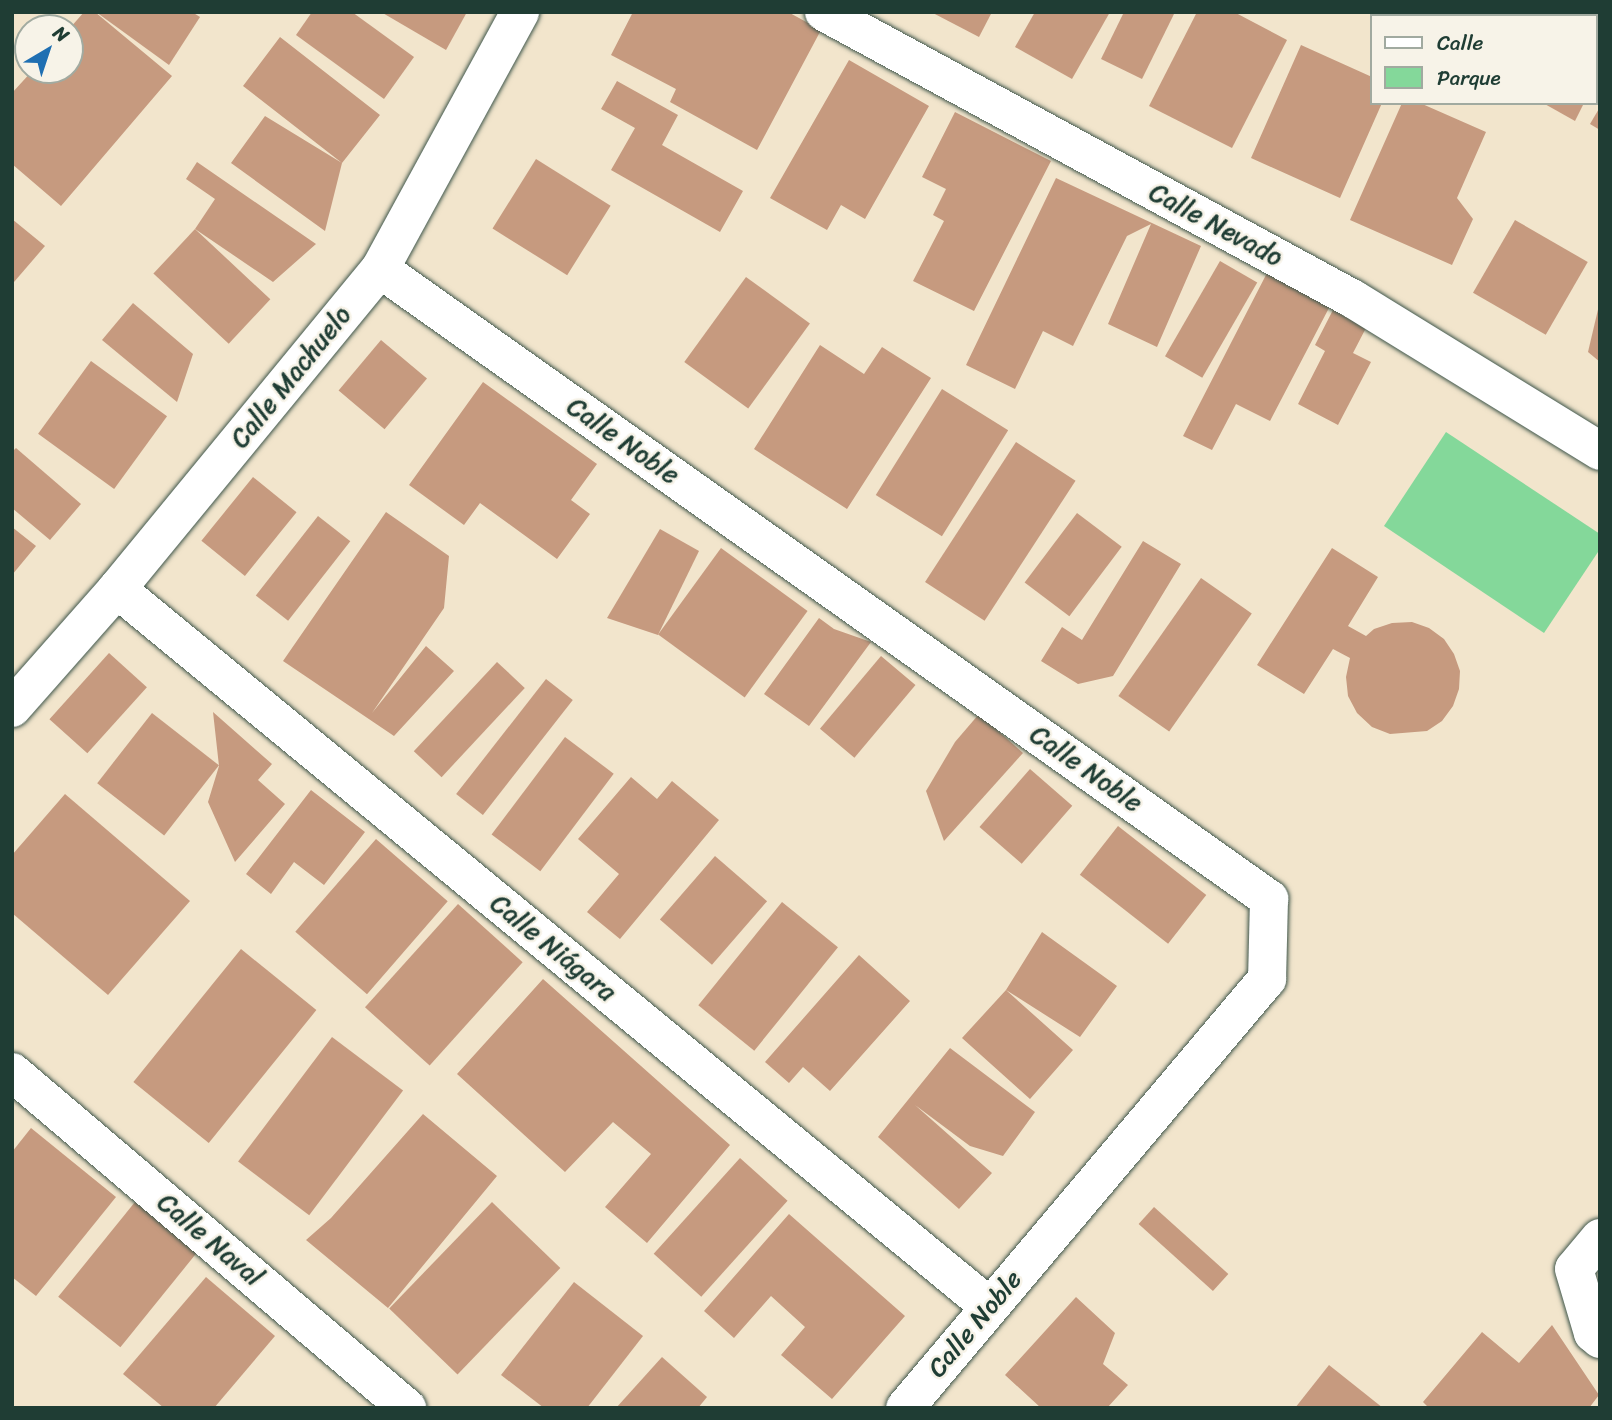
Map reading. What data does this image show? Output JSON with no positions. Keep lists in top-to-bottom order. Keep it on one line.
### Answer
{"streets":{"street":["Calle Nevado","Calle Machuelo","Calle Noble","Calle Niágara","Calle Naval"]},"crossings":[["Calle Machuelo","Calle Noble"],["Calle Machuelo","Calle Niágara"],["Calle Noble","Calle Niágara"]],"legend":["Calle","Parque"],"north":"top right"}
